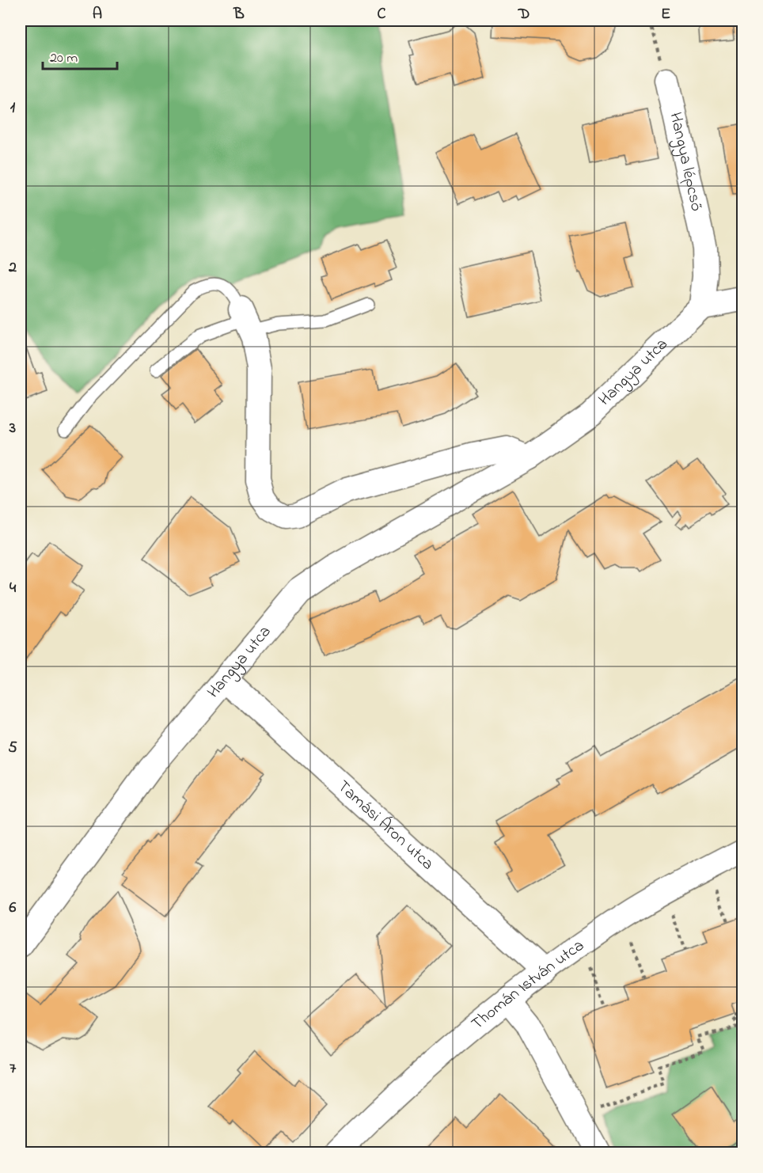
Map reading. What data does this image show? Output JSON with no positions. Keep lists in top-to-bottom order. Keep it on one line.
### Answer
{"streets":{"street":["Hangya lépcső","Hangya utca","Tamási Áron utca","Thomán István utca"]},"crossings":[["Hangya lépcső","Hangya utca"],["Hangya utca","Tamási Áron utca"],["Tamási Áron utca","Thomán István utca"]],"scale_bar":"20 m","grid":{"columns":["A","B","C","D","E"],"rows":["1","2","3","4","5","6","7"]}}
